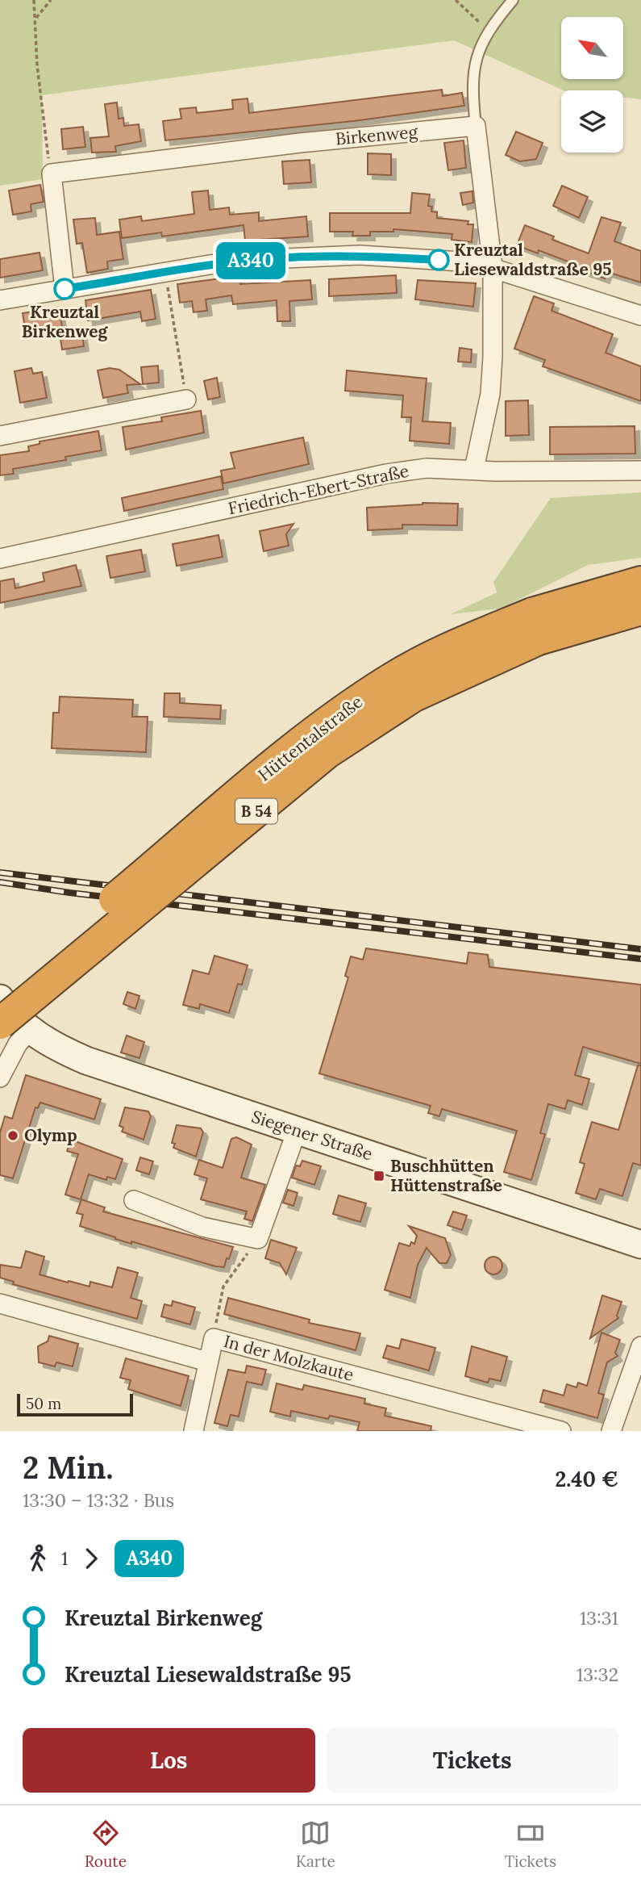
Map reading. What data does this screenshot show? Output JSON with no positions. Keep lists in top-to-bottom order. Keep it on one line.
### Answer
{"streets":{"highway":["Hüttentalstraße","B 54"],"main road":["Siegener Straße"],"street":["Birkenweg","Friedrich-Ebert-Straße","In der Molzkaute"]},"crossings":[["Hüttentalstraße","Siegener Straße"]],"places":{"other":["Kreuztal Liesewaldstraße 95","Kreuztal Birkenweg","Olymp"],"transit":["Buschhütten Hüttenstraße"]},"lines":["bus line A340"],"scale_bar":"50 m","north":"top left","page":{"on_map":"A340","scale":"50 m","heading":["2 Min.","13:30 – 13:32 · Bus","2.40 €"],"legs":["1","A340"],"list":[{"name":"Kreuztal Birkenweg","value":"13:31"},{"name":"Kreuztal Liesewaldstraße 95","value":"13:32"}],"buttons":["Los","Tickets"],"tabs":["Route","Karte","Tickets"]}}
